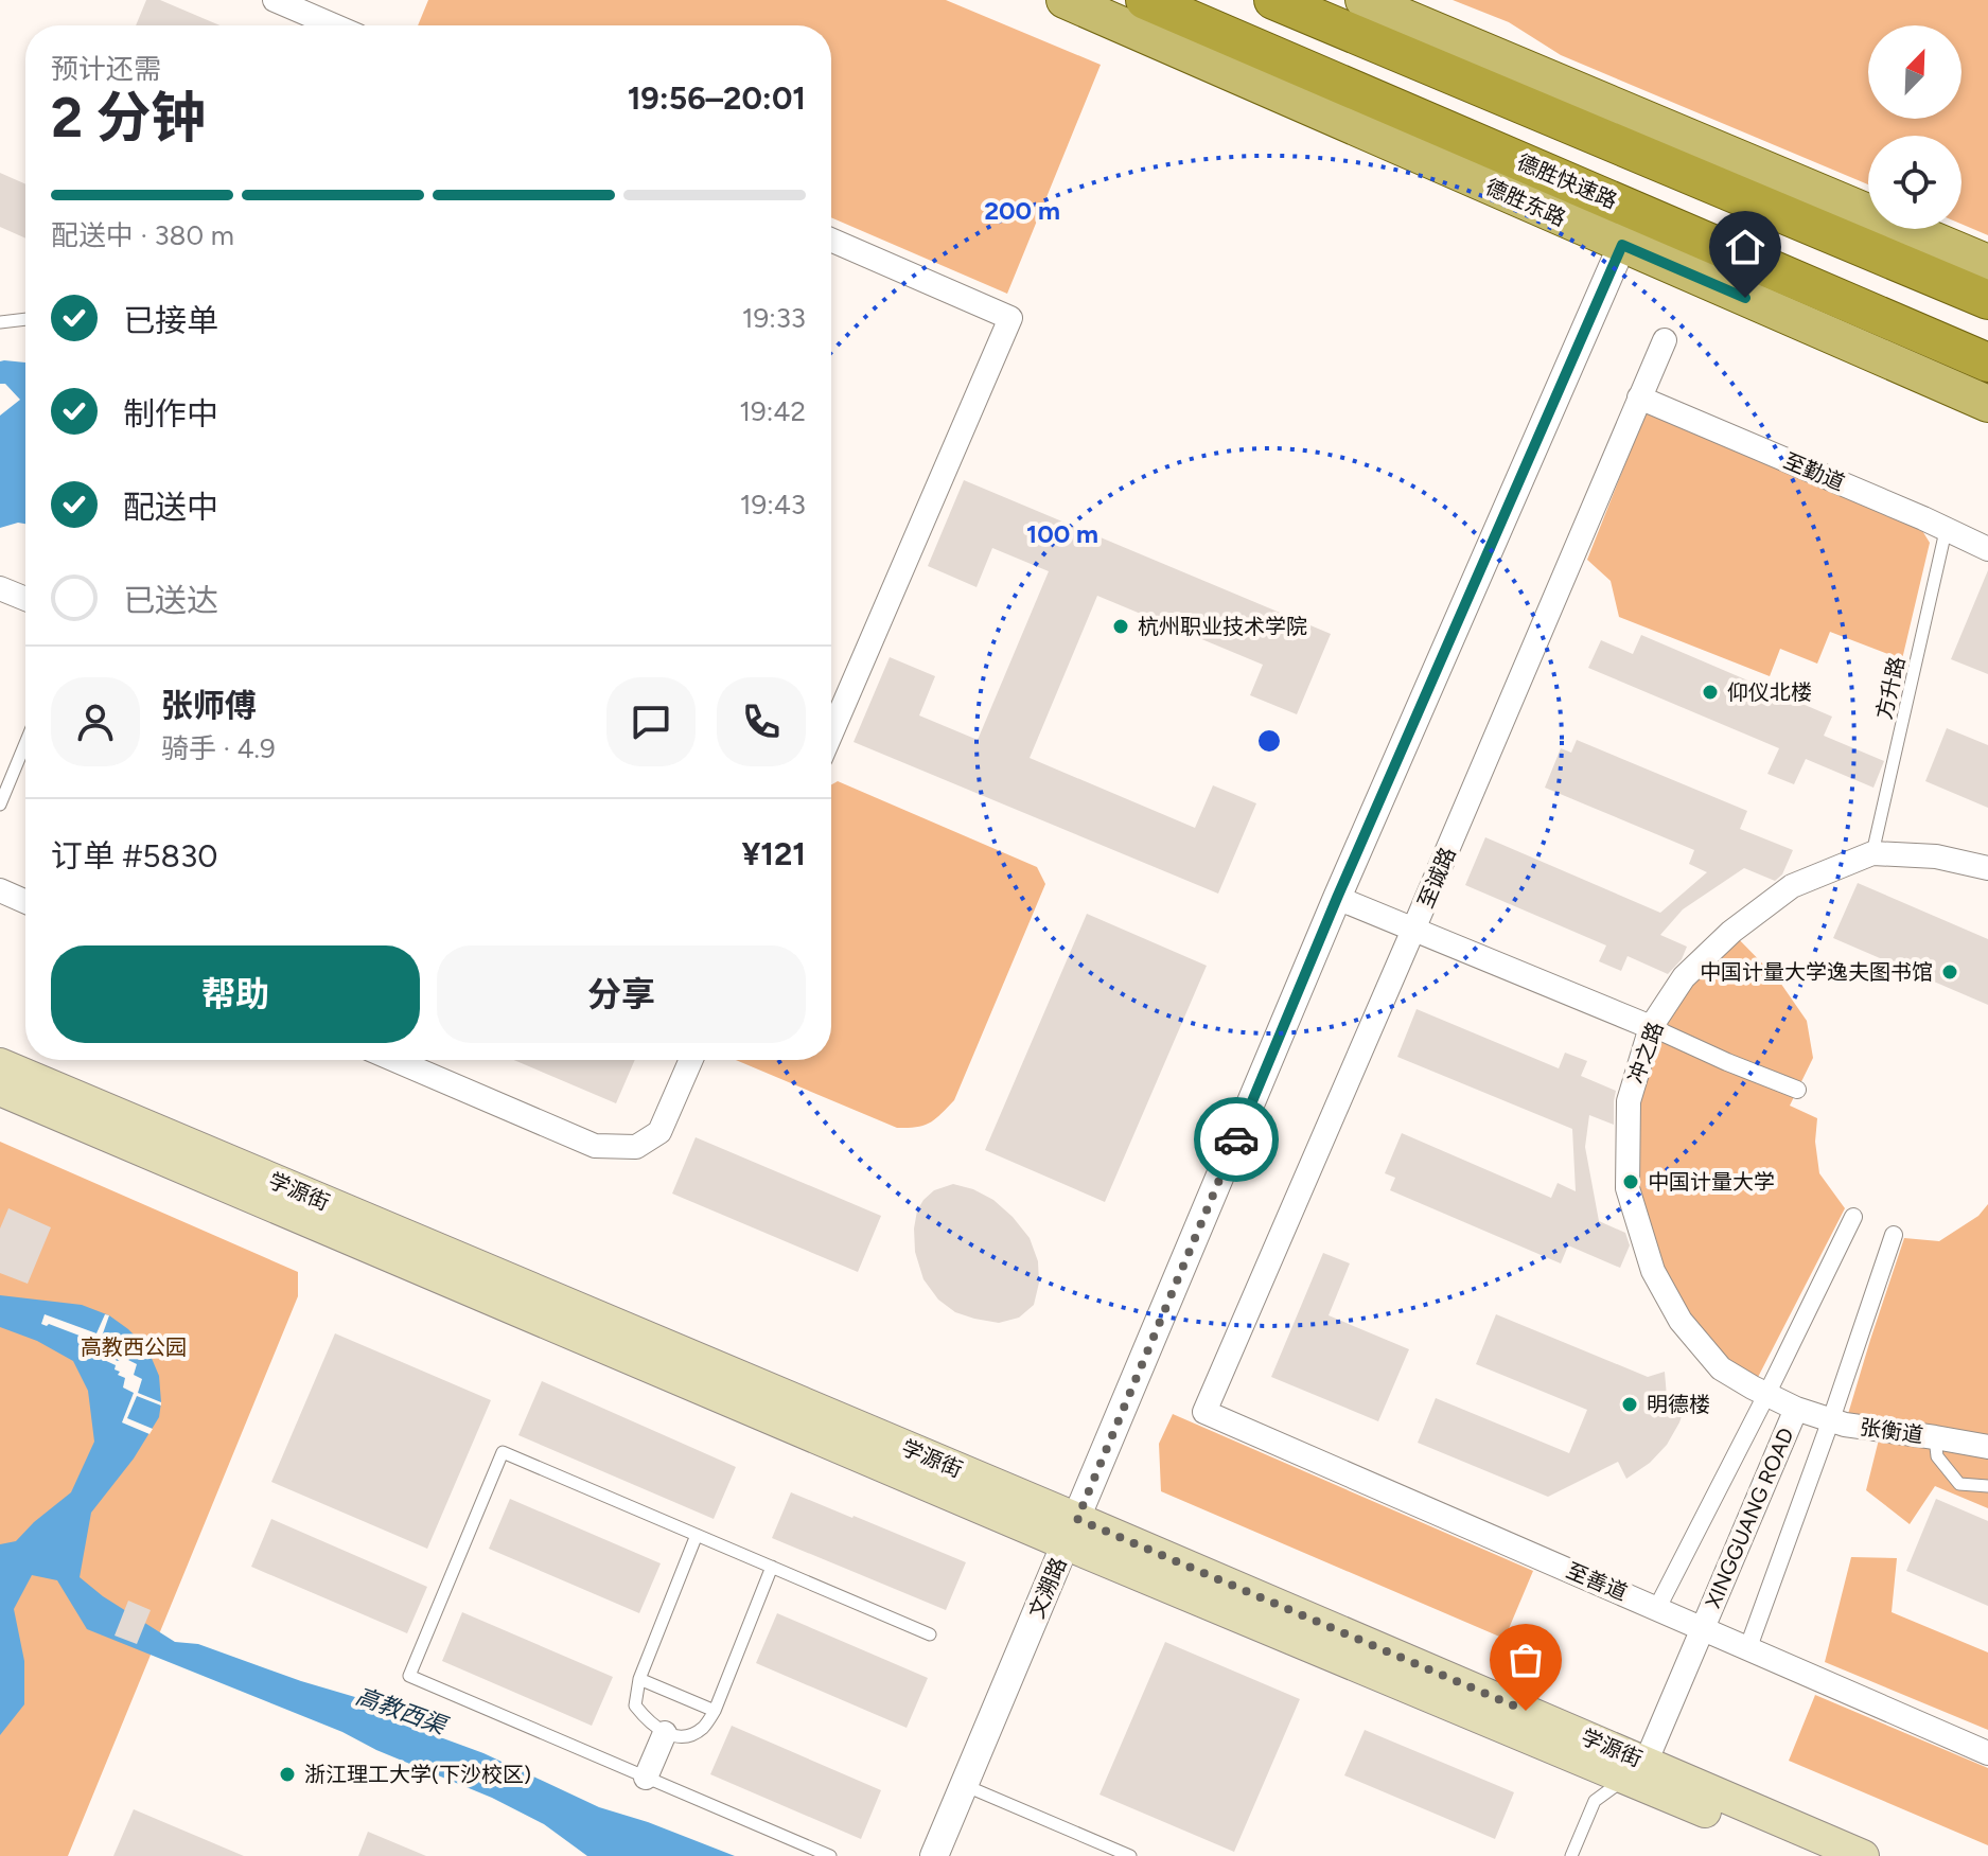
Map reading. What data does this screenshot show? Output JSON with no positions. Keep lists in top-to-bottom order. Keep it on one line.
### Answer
{"streets":{"highway":["德胜快速路"],"main road":["德胜东路","学源街"],"street":["至勤道","至诚路","冲之路","张衡道","XINGGUANG ROAD","至善道","文溯路"],"lane":["方升路"]},"crossings":[["德胜东路","文溯路"],["至勤道","方升路"],["至勤道","至诚路"],["方升路","冲之路"],["至诚路","至善道"],["冲之路","张衡道"],["冲之路","XINGGUANG ROAD"],["学源街","XINGGUANG ROAD"],["学源街","文溯路"],["张衡道","XINGGUANG ROAD"],["XINGGUANG ROAD","至善道"]],"water":["高教西渠"],"parks":["高教西公园"],"places":["杭州职业技术学院","仰仪北楼","中国计量大学逸夫图书馆","中国计量大学","明德楼","浙江理工大学(下沙校区)"],"north":"top right","page":{"heading":["2 分钟","预计还需","19:56–20:01"],"panel":["张师傅","骑手 · 4.9","订单 #5830","¥121"],"bar":"配送中 · 380 m","list":[["已接单","19:33"],["制作中","19:42"],["配送中","19:43"],"已送达"],"buttons":["帮助","分享"]},"rings":["200 m","100 m"]}
